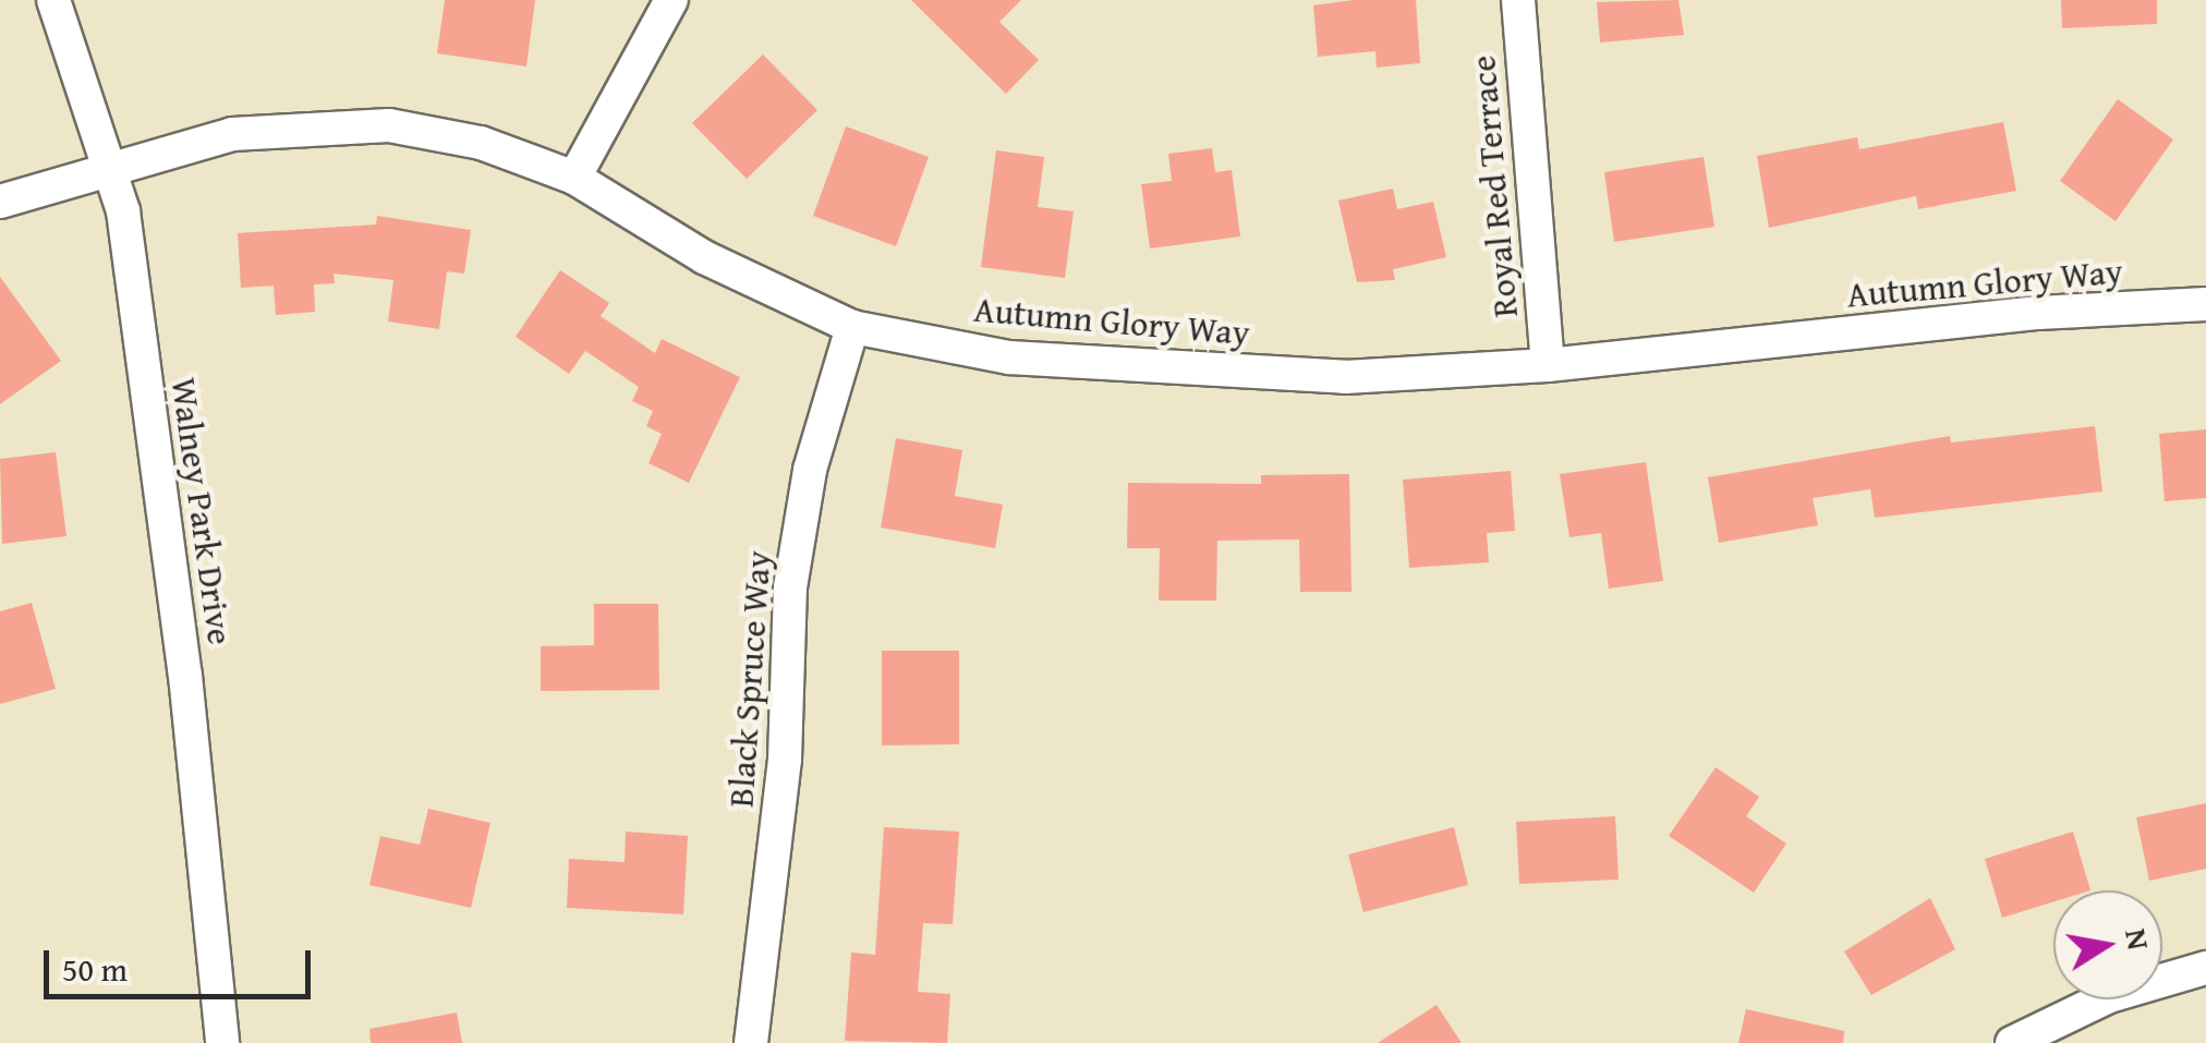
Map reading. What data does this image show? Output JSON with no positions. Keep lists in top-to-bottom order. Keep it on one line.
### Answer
{"streets":{"street":["Royal Red Terrace","Autumn Glory Way","Walney Park Drive","Black Spruce Way"]},"crossings":[["Royal Red Terrace","Autumn Glory Way"],["Autumn Glory Way","Walney Park Drive"],["Autumn Glory Way","Black Spruce Way"]],"scale_bar":"50 m","north":"right"}
